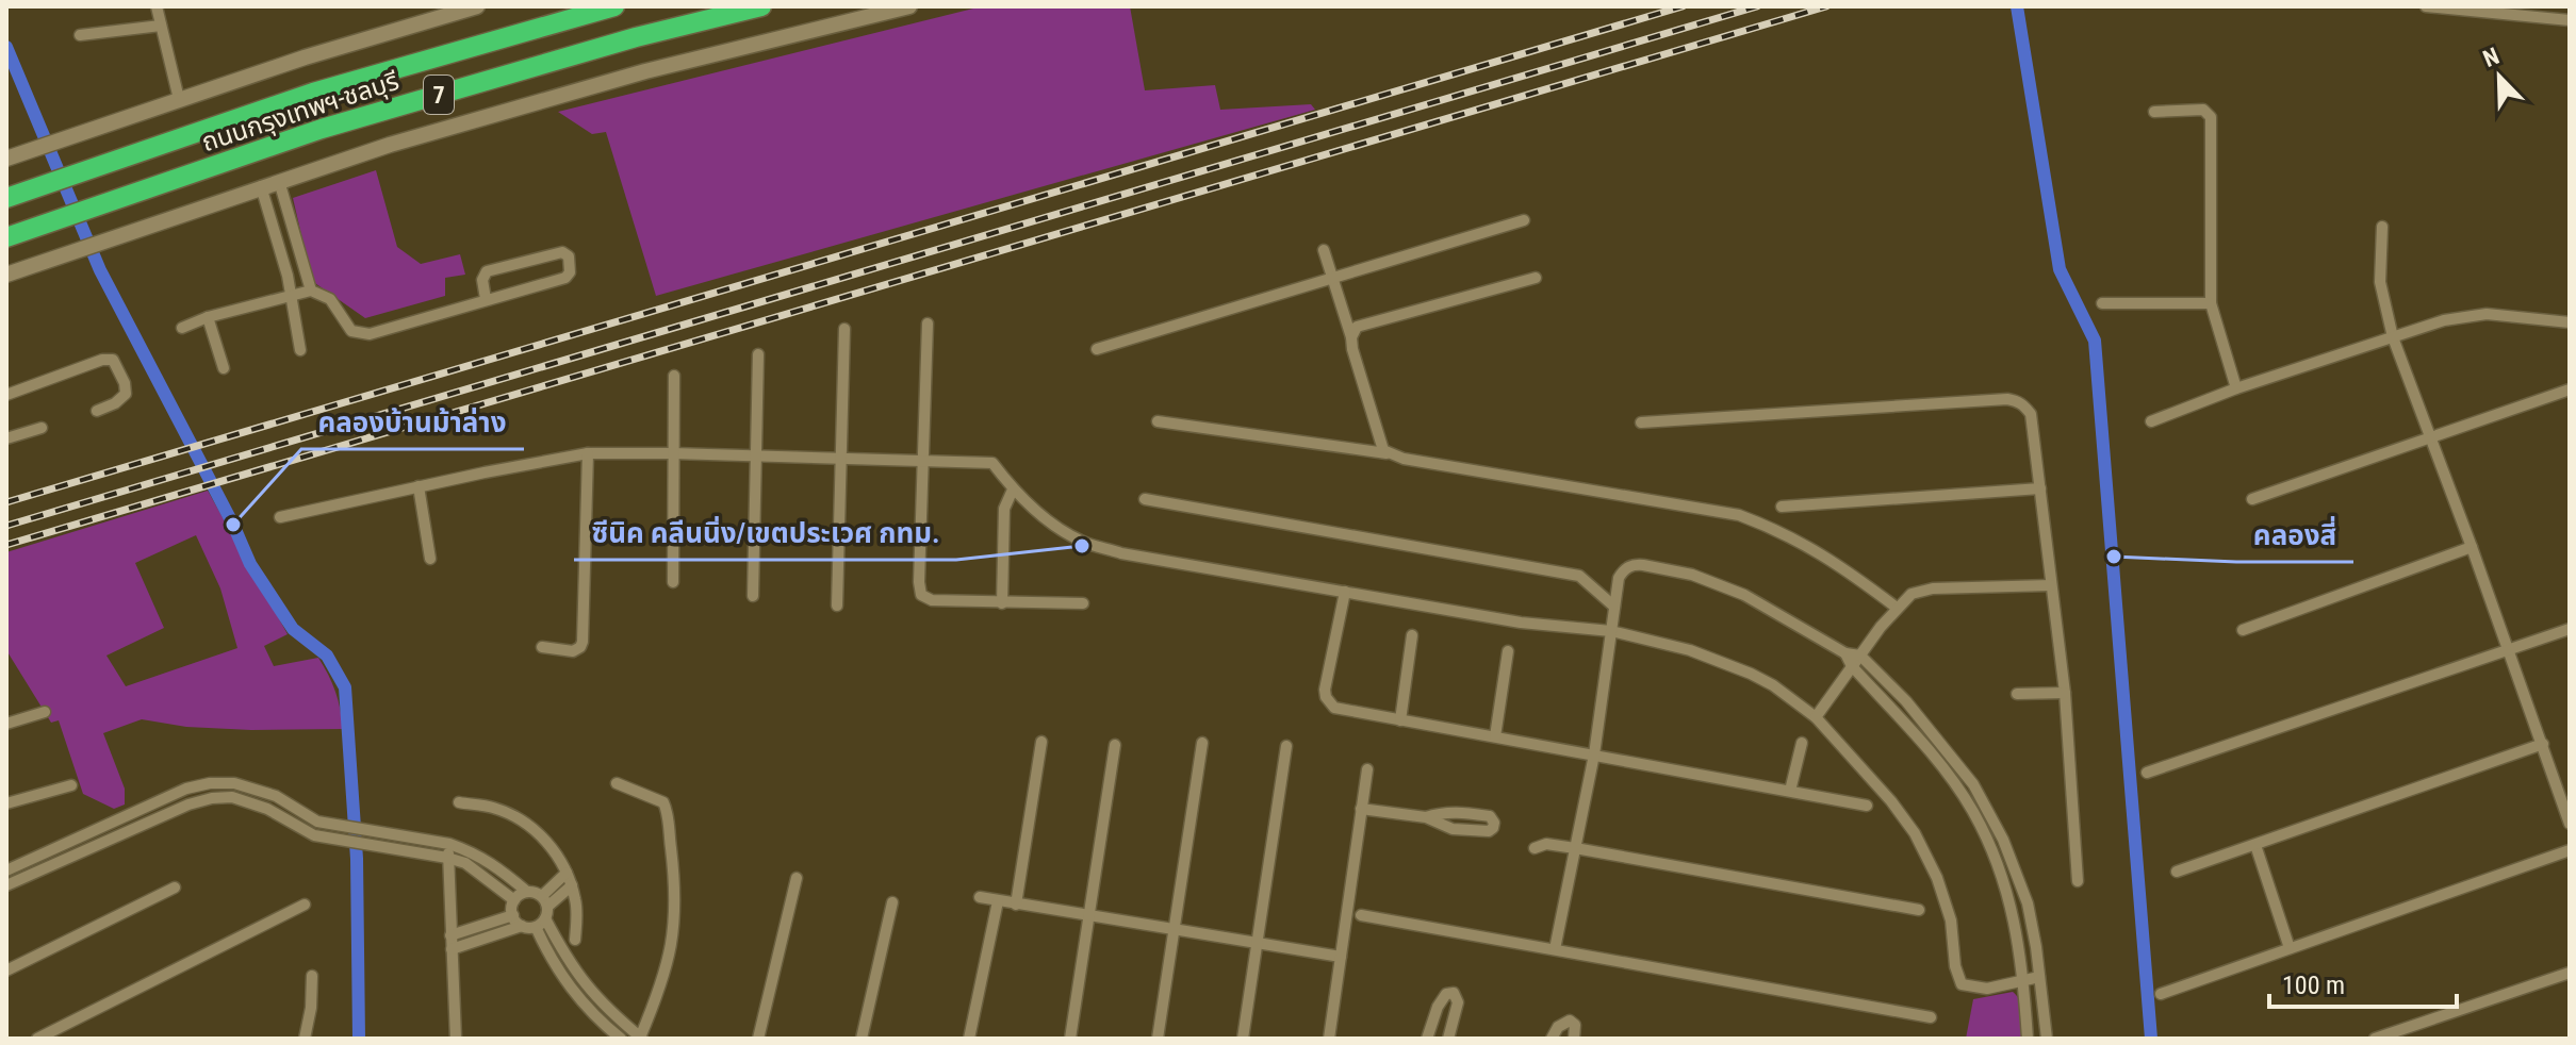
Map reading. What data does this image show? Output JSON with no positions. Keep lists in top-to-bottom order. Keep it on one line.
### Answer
{"streets":{"highway":["7","ถนนกรุงเทพฯ-ชลบุรี"]},"places":["คลองบ้านม้าล่าง","ซีนิค คลีนนิ่ง/เขตประเวศ กทม.","คลองสี่"],"scale_bar":"100 m","north":"top left"}
